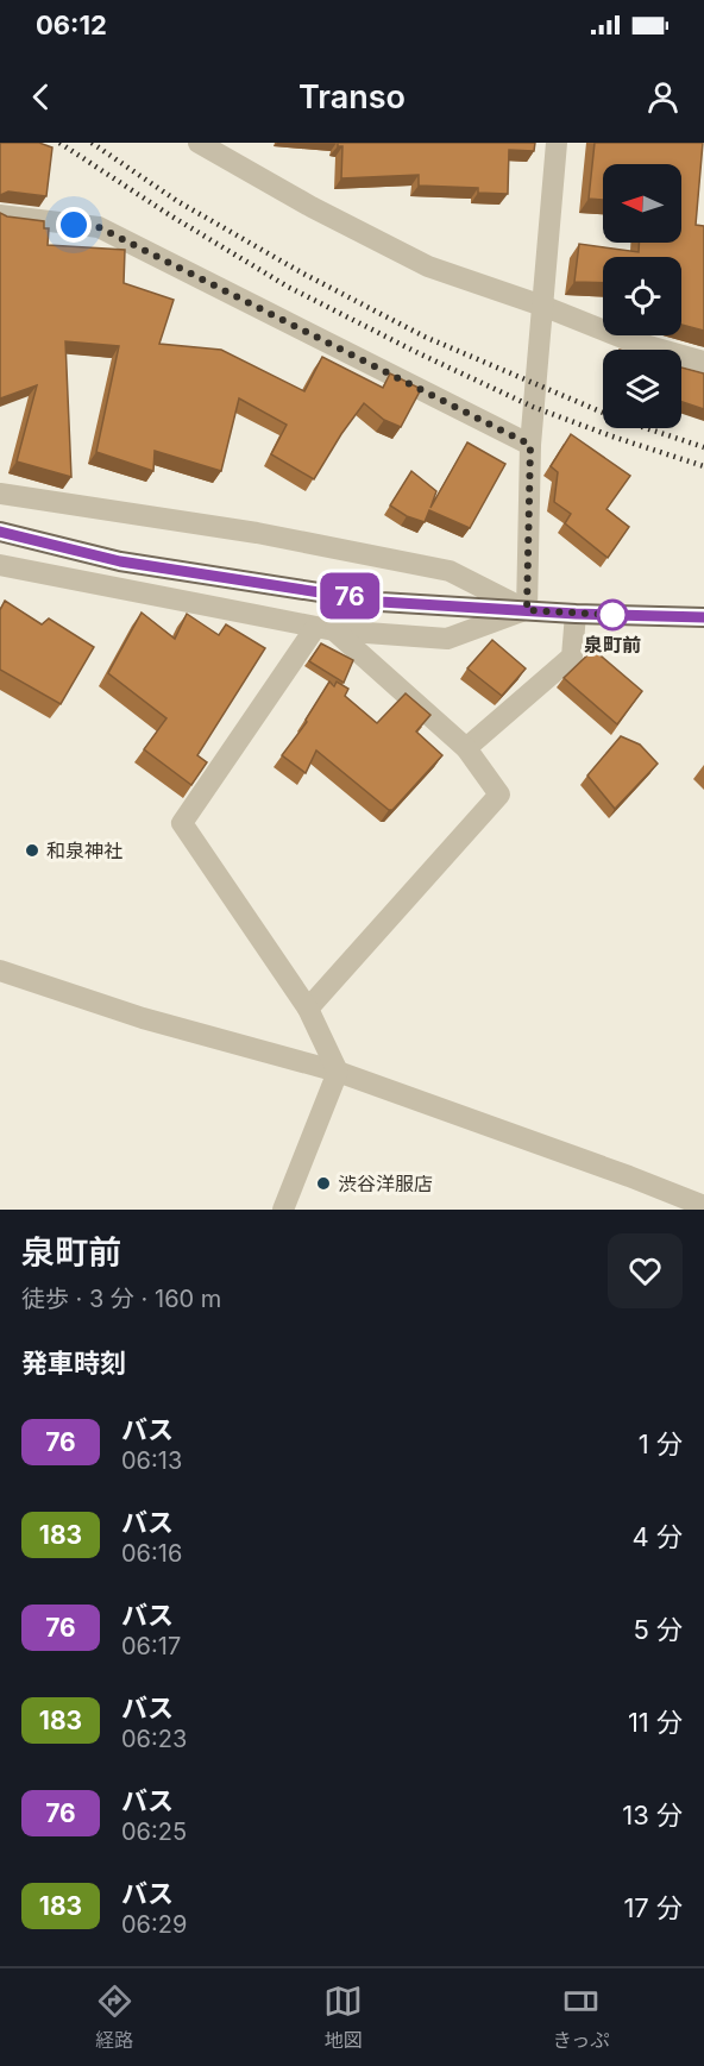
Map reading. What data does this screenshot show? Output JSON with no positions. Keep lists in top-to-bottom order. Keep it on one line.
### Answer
{"places":["泉町前","和泉神社","渋谷洋服店"],"lines":["bus line 76"],"north":"left","page":{"status":"06:12","header":"Transo","on_map":"76","heading":[["泉町前","徒歩 · 3 分 · 160 m"],"発車時刻"],"list":[{"mark":"76","name":"バス","note":"06:13","value":"1 分"},{"mark":"183","name":"バス","note":"06:16","value":"4 分"},{"mark":"76","name":"バス","note":"06:17","value":"5 分"},{"mark":"183","name":"バス","note":"06:23","value":"11 分"},{"mark":"76","name":"バス","note":"06:25","value":"13 分"},{"mark":"183","name":"バス","note":"06:29","value":"17 分"}],"tabs":["経路","地図","きっぷ"]}}
